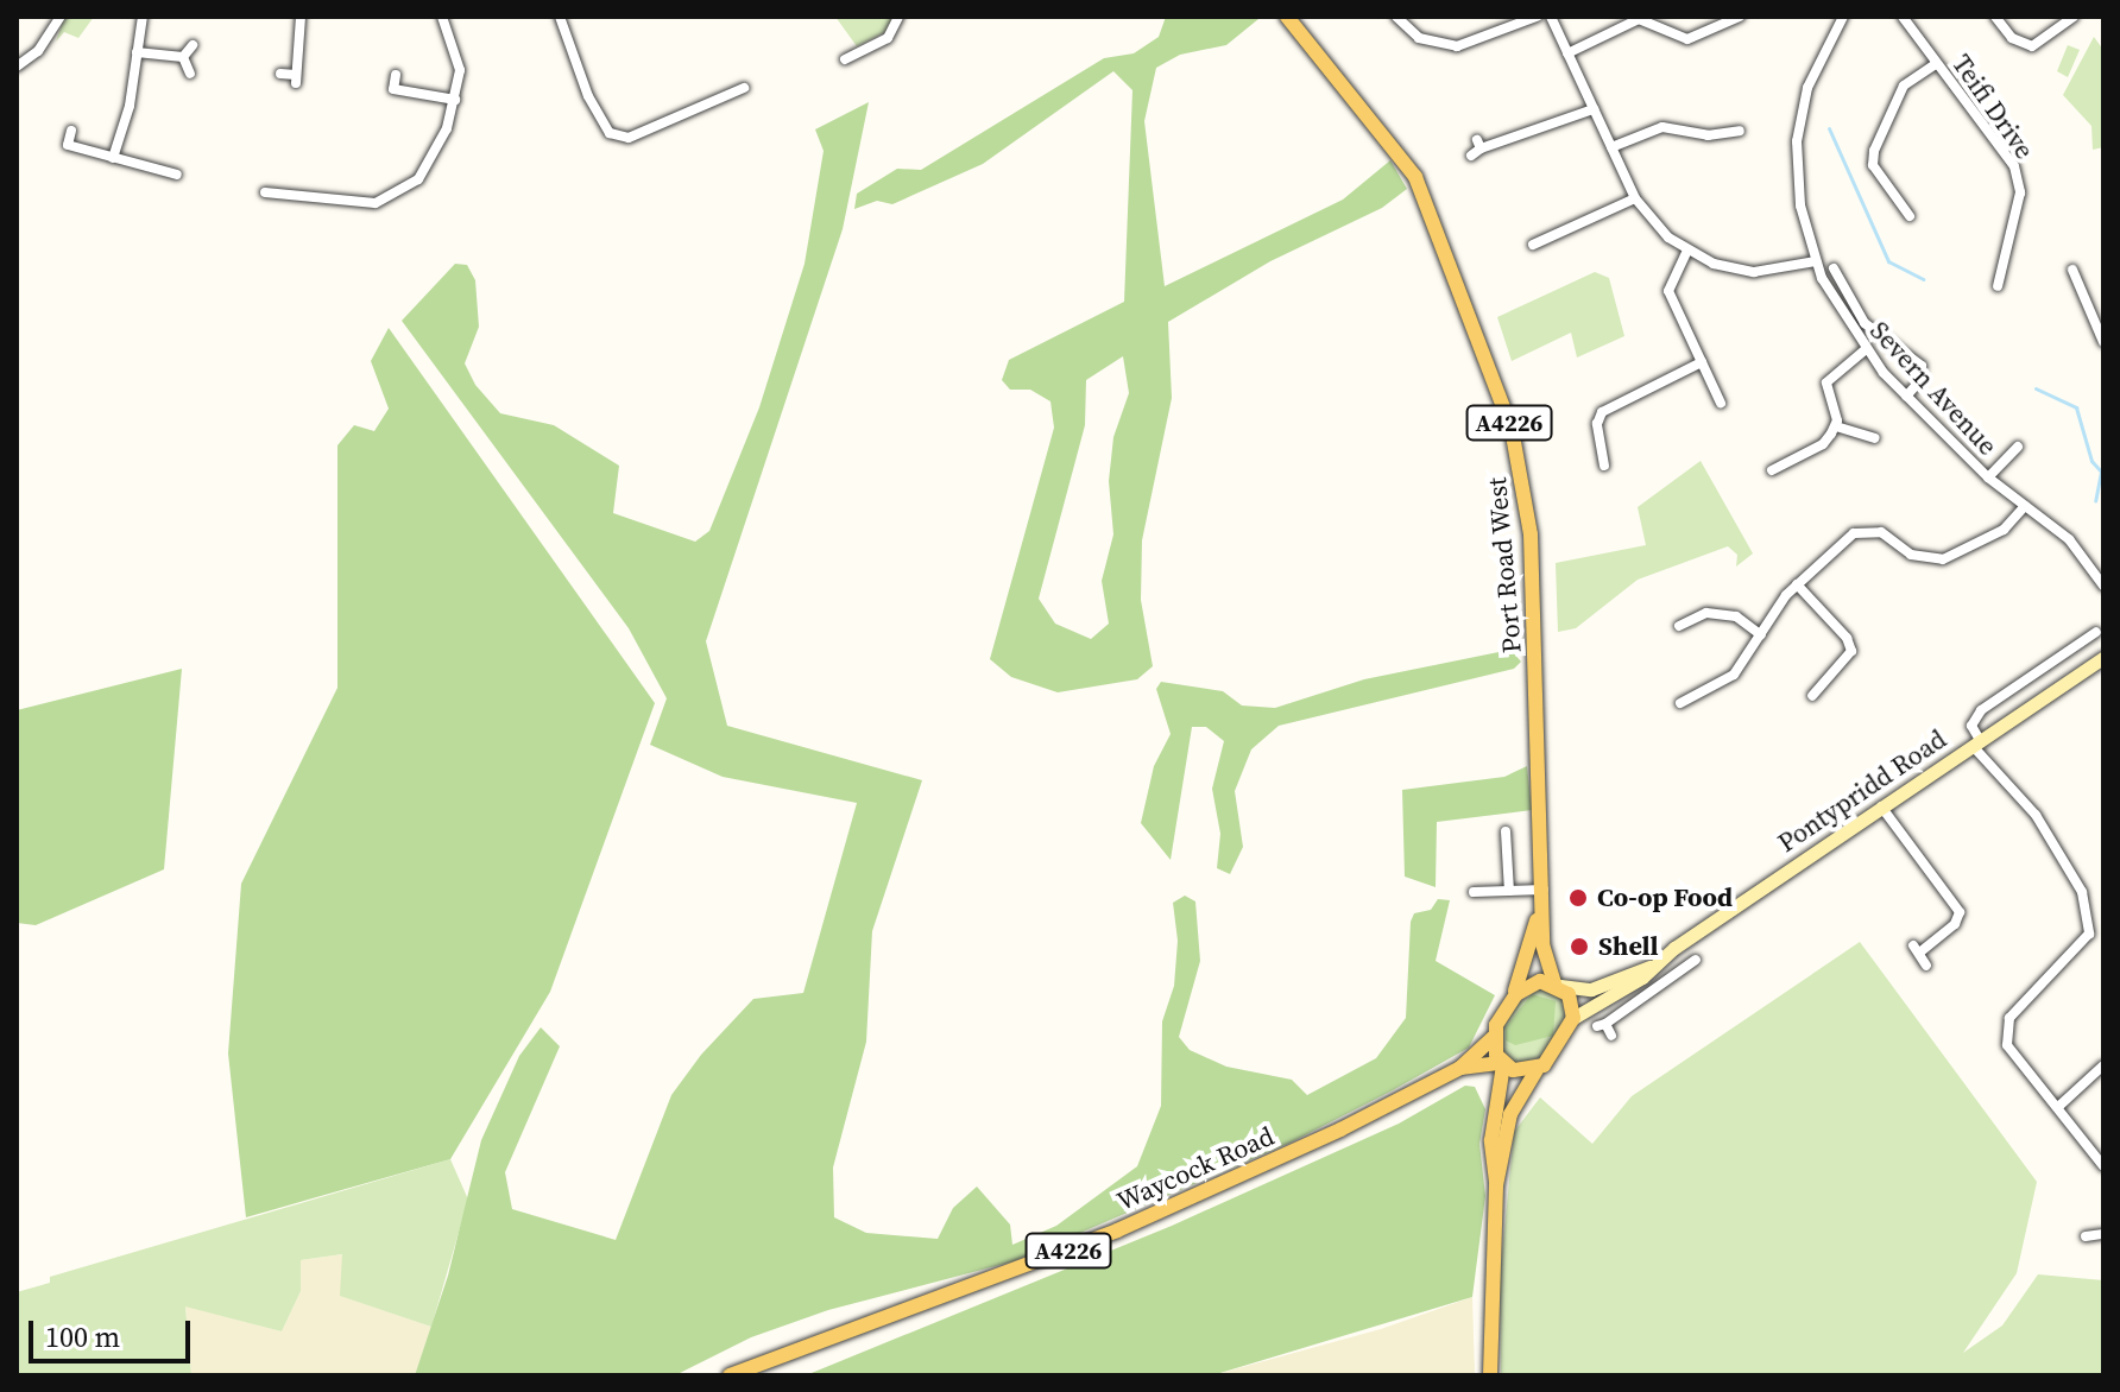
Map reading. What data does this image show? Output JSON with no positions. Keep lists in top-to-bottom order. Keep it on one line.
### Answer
{"streets":{"main road":["A4226","Port Road West","Pontypridd Road","Waycock Road"],"street":["Teifi Drive","Severn Avenue"]},"crossings":[["Port Road West","Pontypridd Road"],["Port Road West","Waycock Road"],["Pontypridd Road","Waycock Road"]],"places":["Co-op Food","Shell"],"scale_bar":"100 m"}
